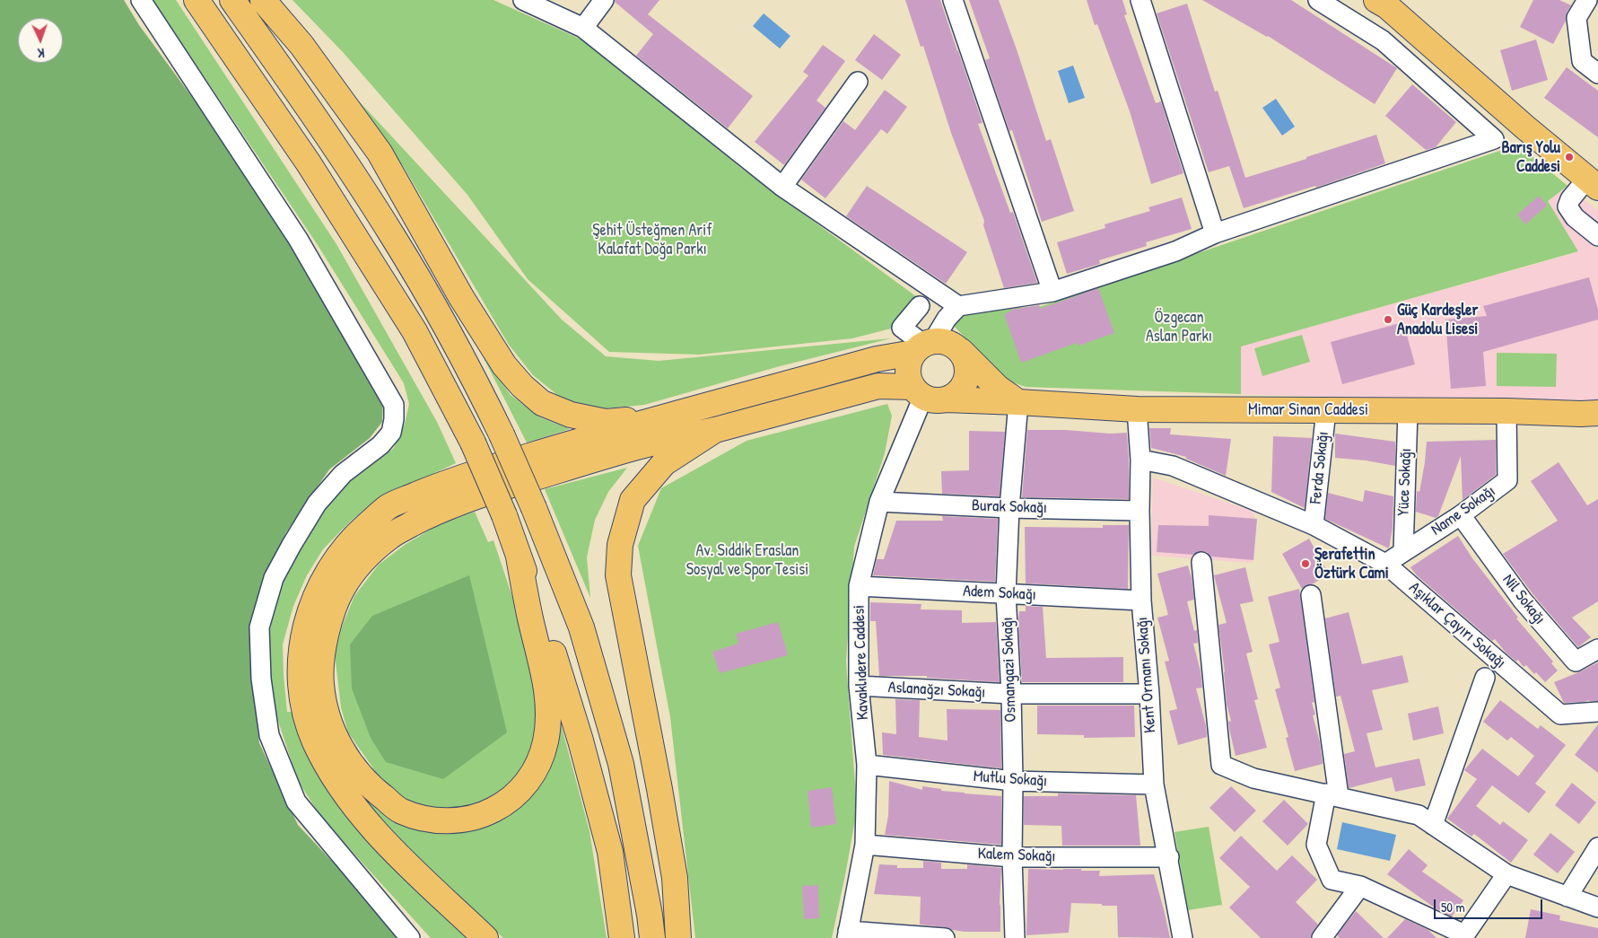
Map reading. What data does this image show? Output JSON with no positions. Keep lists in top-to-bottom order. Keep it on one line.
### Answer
{"streets":{"main road":["Mimar Sinan Caddesi"],"street":["Ferda Sokağı","Yüce Sokağı","Burak Sokağı","Name Sokağı","Adem Sokağı","Nil Sokağı","Aşıklar Çayırı Sokağı","Kavaklıdere Caddesi","Osmangazi Sokağı","Kent Ormanı Sokağı","Aslanağzı Sokağı","Mutlu Sokağı","Kalem Sokağı"]},"crossings":[["Mimar Sinan Caddesi","Ferda Sokağı"],["Mimar Sinan Caddesi","Yüce Sokağı"],["Mimar Sinan Caddesi","Name Sokağı"],["Mimar Sinan Caddesi","Kavaklıdere Caddesi"],["Mimar Sinan Caddesi","Osmangazi Sokağı"],["Mimar Sinan Caddesi","Kent Ormanı Sokağı"],["Ferda Sokağı","Aşıklar Çayırı Sokağı"],["Yüce Sokağı","Name Sokağı"],["Burak Sokağı","Kavaklıdere Caddesi"],["Burak Sokağı","Osmangazi Sokağı"],["Burak Sokağı","Kent Ormanı Sokağı"],["Name Sokağı","Nil Sokağı"],["Name Sokağı","Aşıklar Çayırı Sokağı"],["Adem Sokağı","Kavaklıdere Caddesi"],["Adem Sokağı","Osmangazi Sokağı"],["Adem Sokağı","Kent Ormanı Sokağı"],["Aşıklar Çayırı Sokağı","Kent Ormanı Sokağı"],["Kavaklıdere Caddesi","Aslanağzı Sokağı"],["Kavaklıdere Caddesi","Mutlu Sokağı"],["Kavaklıdere Caddesi","Kalem Sokağı"],["Osmangazi Sokağı","Aslanağzı Sokağı"],["Osmangazi Sokağı","Mutlu Sokağı"],["Osmangazi Sokağı","Kalem Sokağı"],["Kent Ormanı Sokağı","Aslanağzı Sokağı"],["Kent Ormanı Sokağı","Mutlu Sokağı"],["Kent Ormanı Sokağı","Kalem Sokağı"]],"parks":["Şehit Üsteğmen Arif Kalafat Doğa Parkı","Özgecan Aslan Parkı","Av. Sıddık Eraslan Sosyal ve Spor Tesisi"],"places":["Barış Yolu Caddesi","Güç Kardeşler Anadolu Lisesi","Şerafettin Öztürk Cami"],"scale_bar":"50 m","north":"bottom"}
